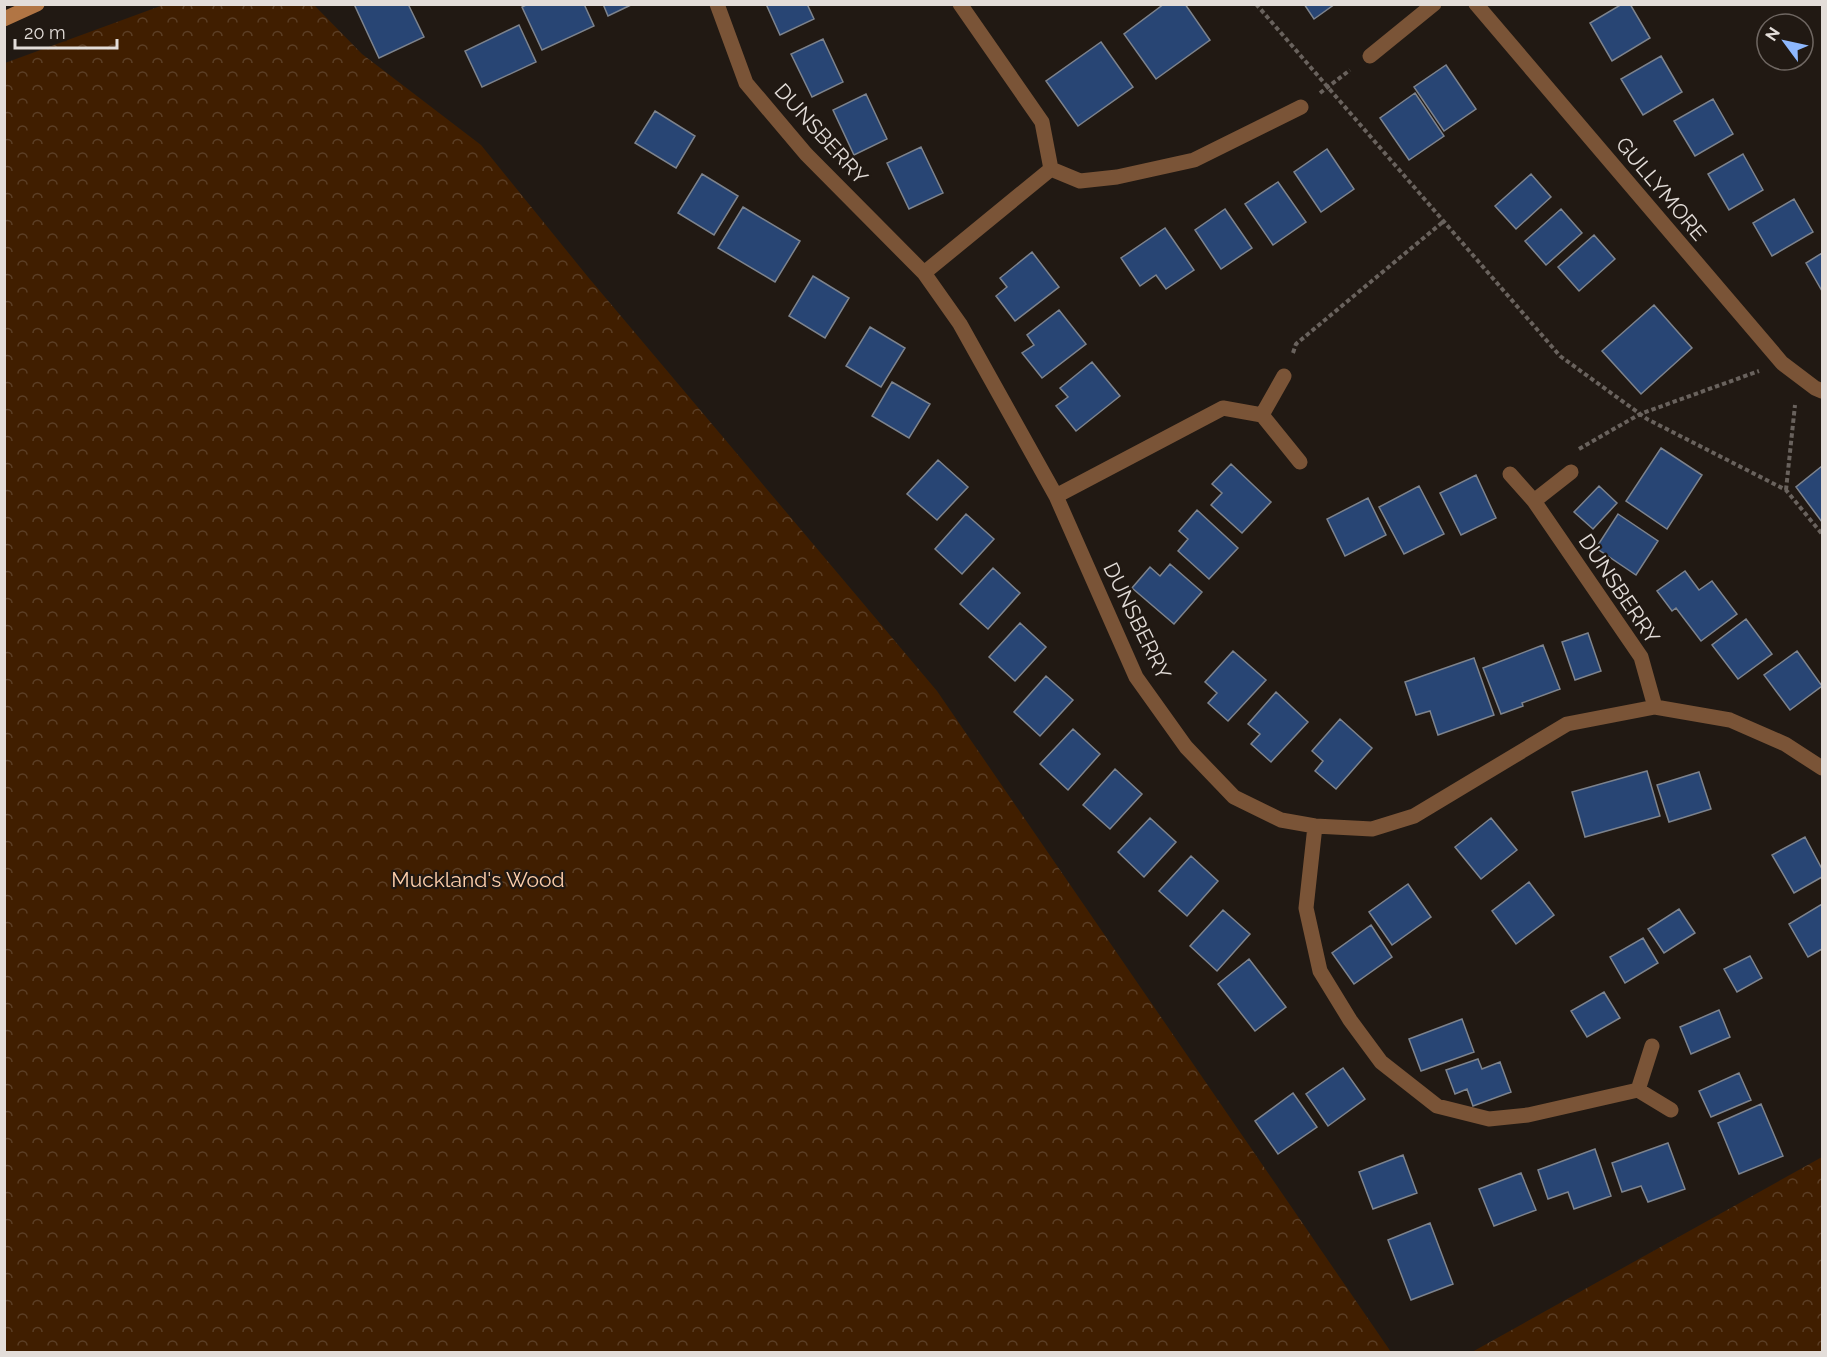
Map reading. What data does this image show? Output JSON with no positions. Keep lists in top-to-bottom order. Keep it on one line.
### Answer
{"streets":{"street":["DUNSBERRY","GULLYMORE"]},"parks":["Muckland's Wood"],"scale_bar":"20 m","north":"top left"}
